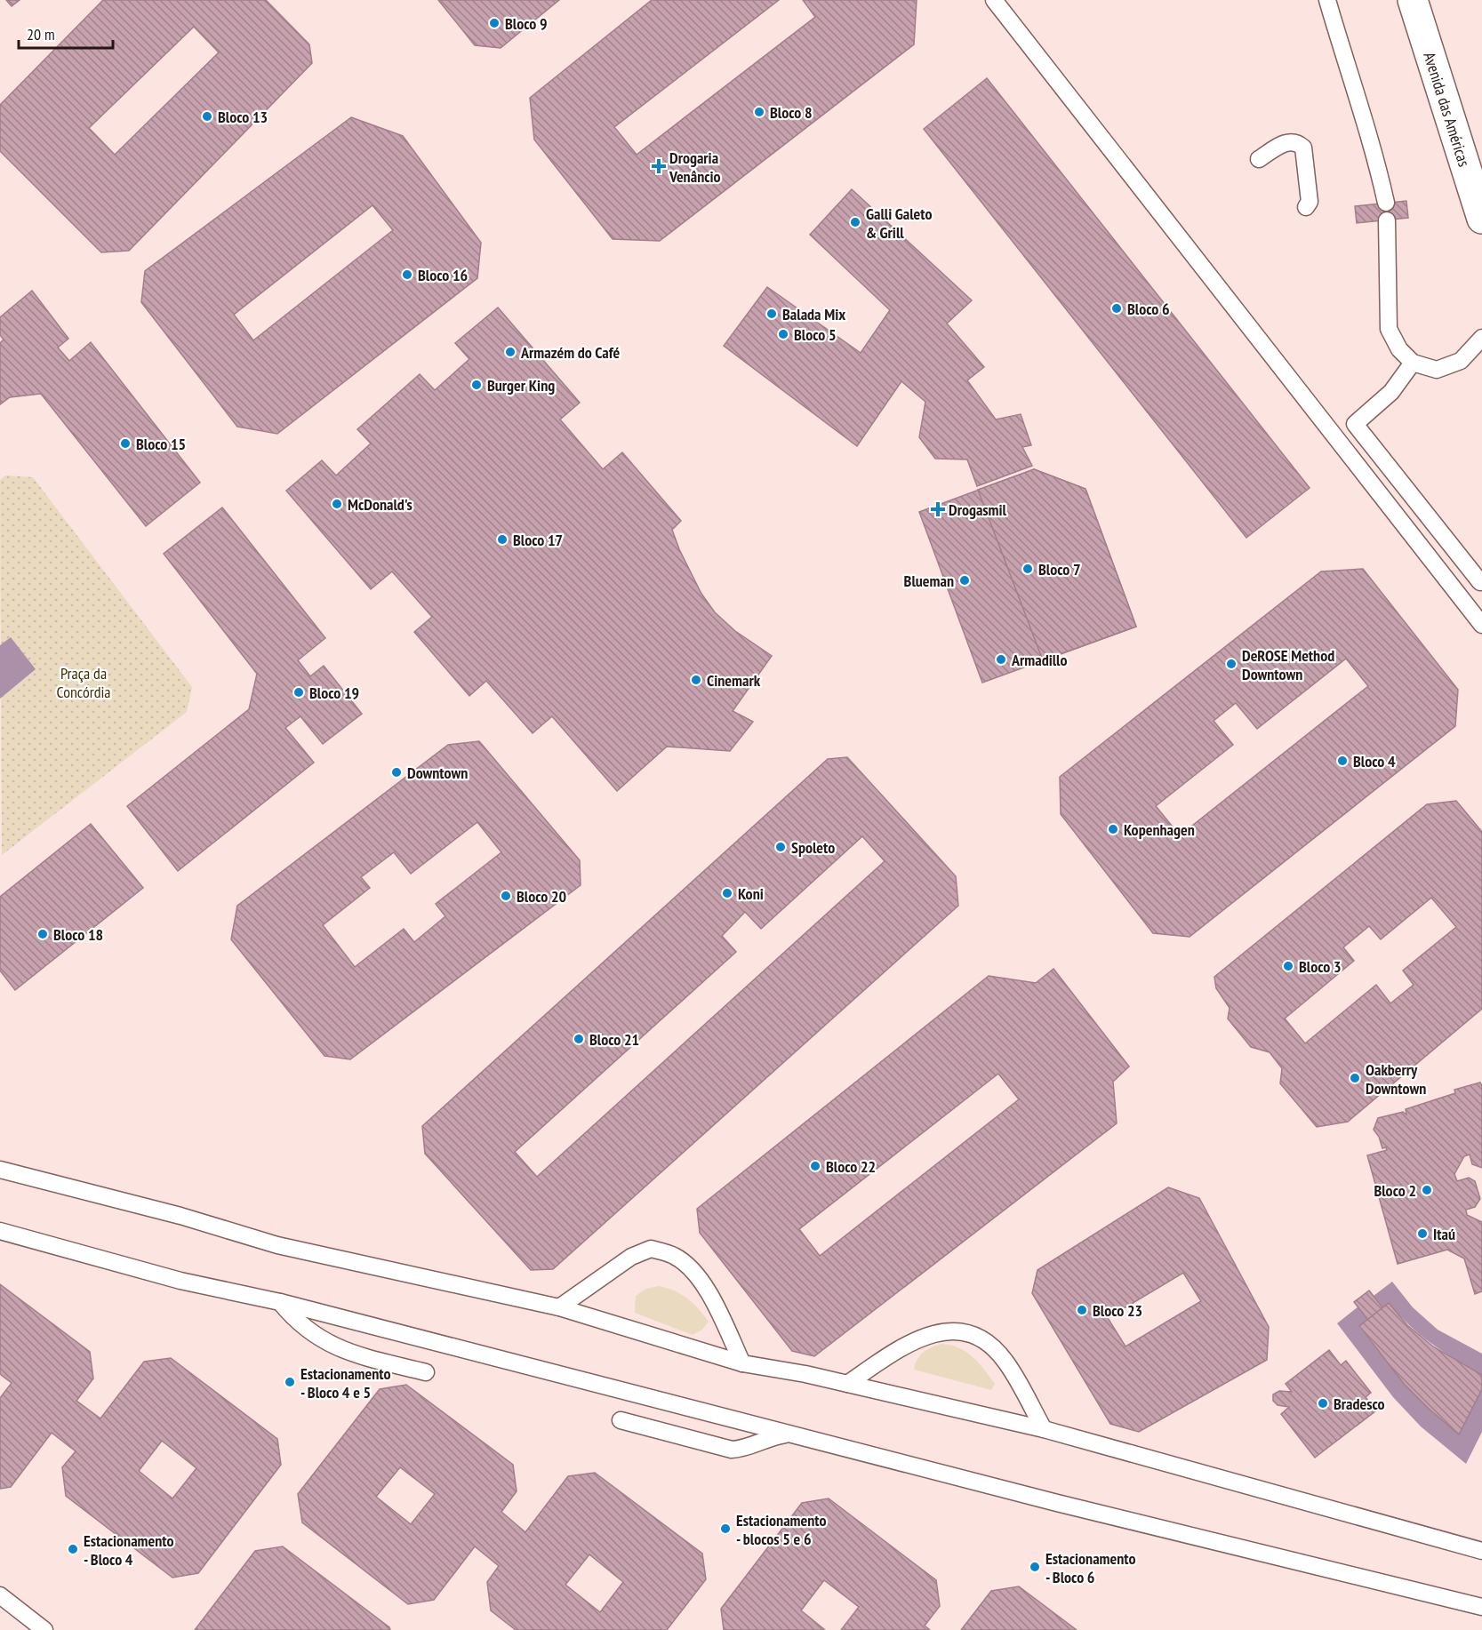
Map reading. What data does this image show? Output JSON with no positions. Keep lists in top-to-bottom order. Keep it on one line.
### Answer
{"streets":{"main road":["Avenida das Américas"]},"parks":["Praça da Concórdia"],"places":{"other":["Bloco 9","Bloco 8","Bloco 13","Galli Galeto & Grill","Bloco 16","Bloco 6","Balada Mix","Bloco 5","Armazém do Café","Burger King","Bloco 15","McDonald's","Bloco 17","Bloco 7","Blueman","Armadillo","DeROSE Method Downtown","Cinemark","Bloco 19","Bloco 4","Downtown","Kopenhagen","Spoleto","Koni","Bloco 20","Bloco 18","Bloco 3","Bloco 21","Oakberry Downtown","Bloco 22","Bloco 2","Itaú","Bloco 23","Estacionamento - Bloco 4 e 5","Bradesco","Estacionamento - blocos 5 e 6","Estacionamento - Bloco 4","Estacionamento - Bloco 6"],"health":["Drogaria Venâncio","Drogasmil"]},"scale_bar":"20 m"}
